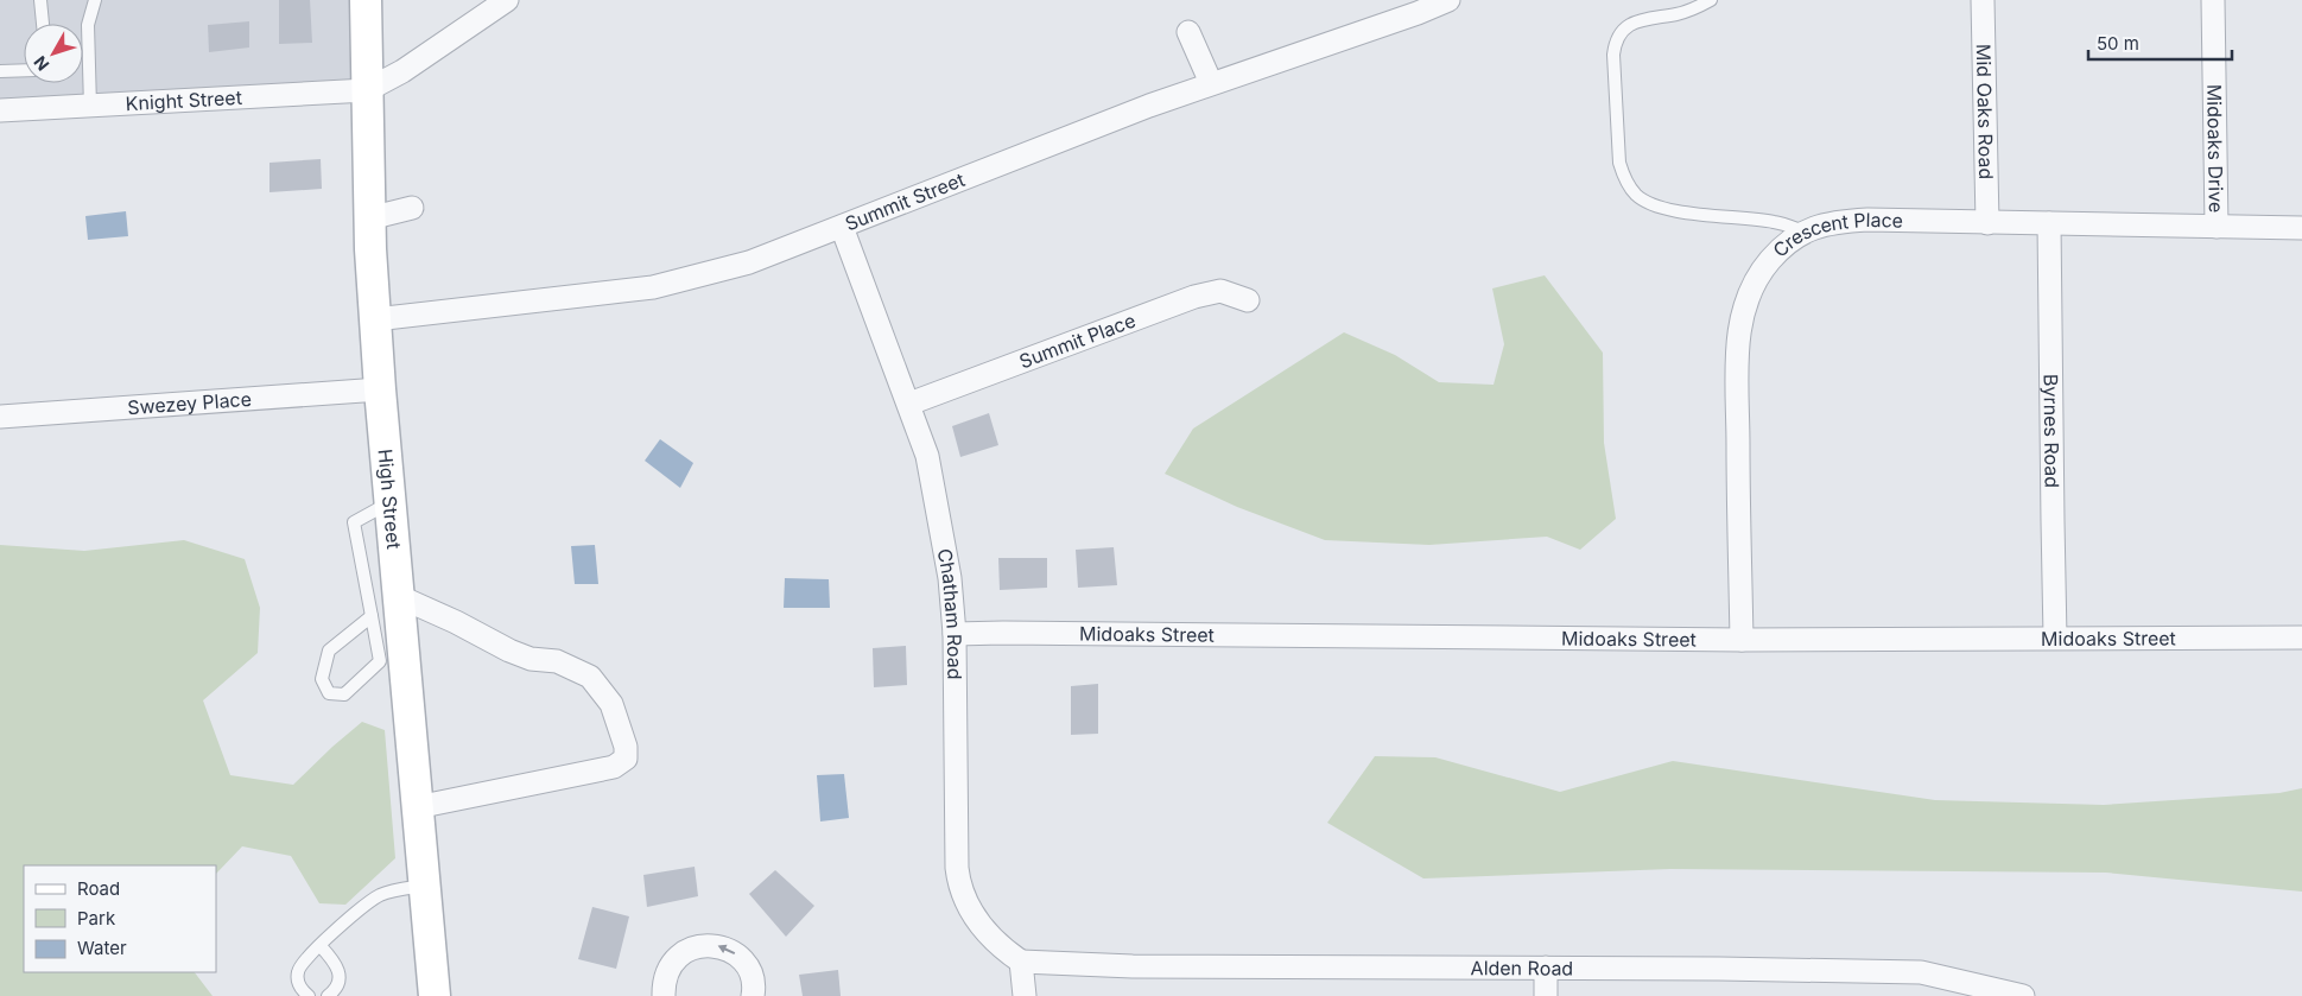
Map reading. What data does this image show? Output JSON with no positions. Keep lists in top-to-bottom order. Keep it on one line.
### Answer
{"streets":{"street":["Knight Street","Mid Oaks Road","Midoaks Drive","Summit Street","Crescent Place","Summit Place","Swezey Place","Byrnes Road","High Street","Chatham Road","Midoaks Street","Alden Road"]},"crossings":[["Knight Street","High Street"],["Mid Oaks Road","Crescent Place"],["Midoaks Drive","Crescent Place"],["Summit Street","High Street"],["Summit Street","Chatham Road"],["Crescent Place","Byrnes Road"],["Crescent Place","Midoaks Street"],["Summit Place","Chatham Road"],["Swezey Place","High Street"],["Byrnes Road","Midoaks Street"],["Chatham Road","Midoaks Street"],["Chatham Road","Alden Road"]],"legend":["Road","Park","Water"],"scale_bar":"50 m","north":"bottom left"}
